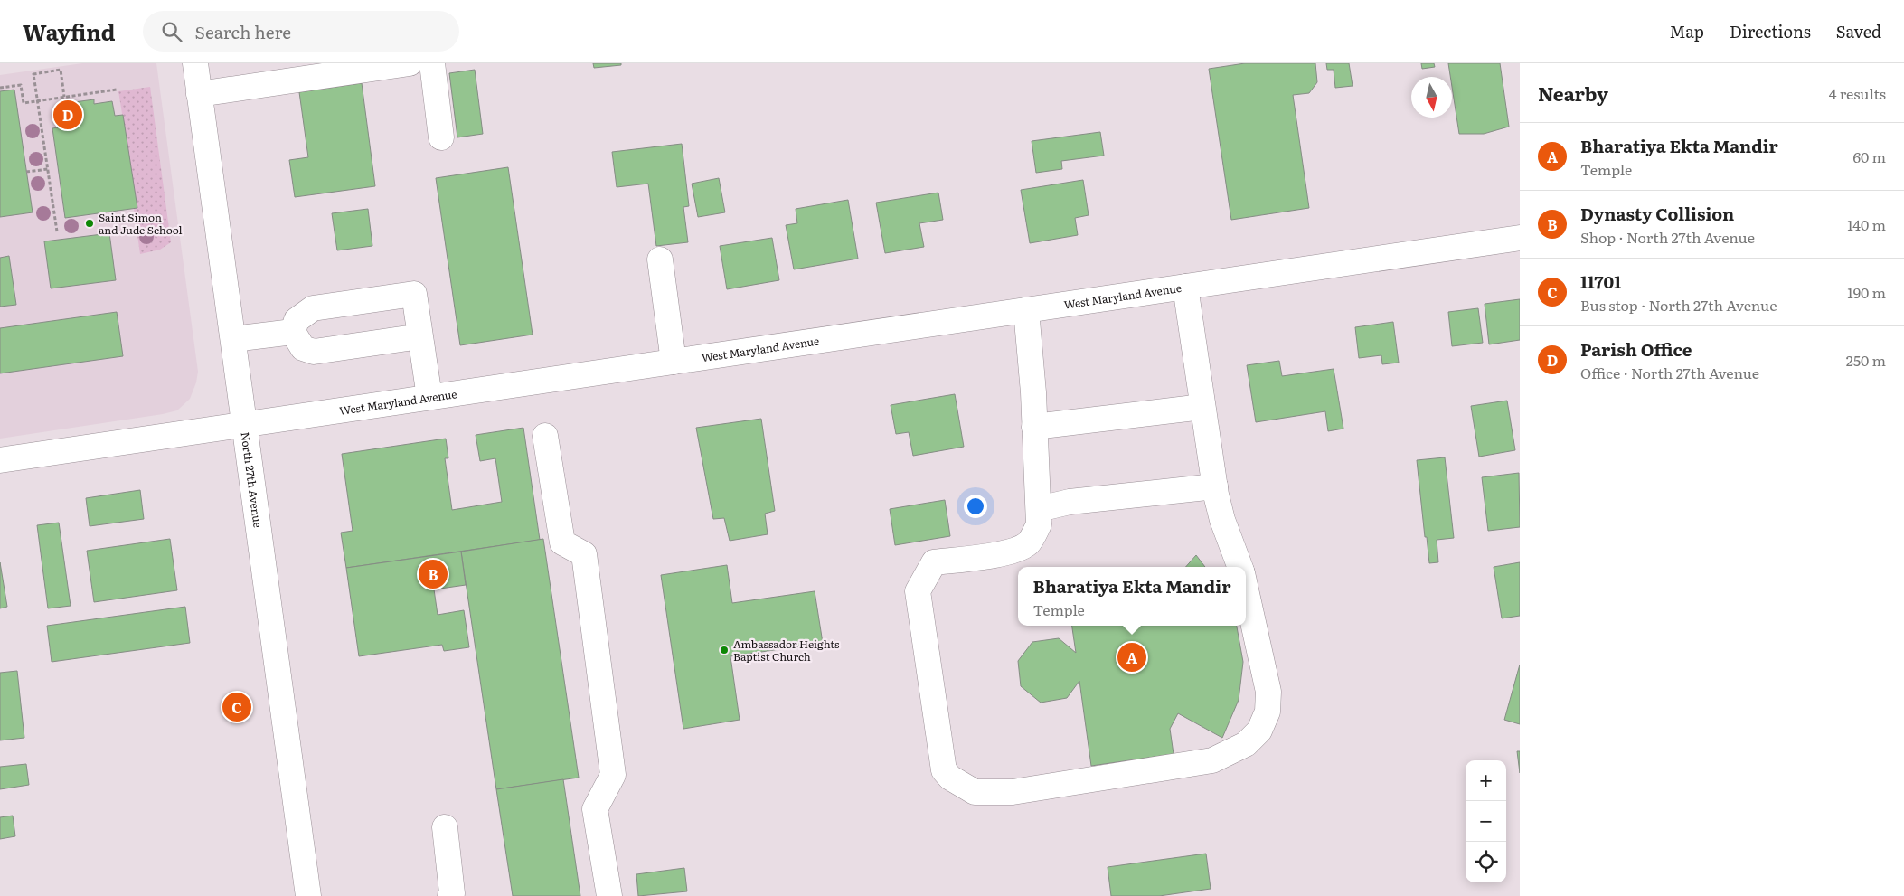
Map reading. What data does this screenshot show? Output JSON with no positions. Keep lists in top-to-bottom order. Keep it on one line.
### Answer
{"streets":{"street":["West Maryland Avenue","North 27th Avenue"]},"crossings":[["West Maryland Avenue","North 27th Avenue"]],"places":["Saint Simon and Jude School","Ambassador Heights Baptist Church"],"north":"bottom","page":{"header":"Wayfind","search":"Search here","nav":["Map","Directions","Saved"],"heading":["Nearby","4 results"],"pins":["D","B","A","C"],"list":[{"mark":"A","name":"Bharatiya Ekta Mandir","note":"Temple","value":"60 m"},{"mark":"B","name":"Dynasty Collision","note":"Shop · North 27th Avenue","value":"140 m"},{"mark":"C","name":"11701","note":"Bus stop · North 27th Avenue","value":"190 m"},{"mark":"D","name":"Parish Office","note":"Office · North 27th Avenue","value":"250 m"}],"popup":["Bharatiya Ekta Mandir","Temple"],"map_buttons":["+","−"]}}
